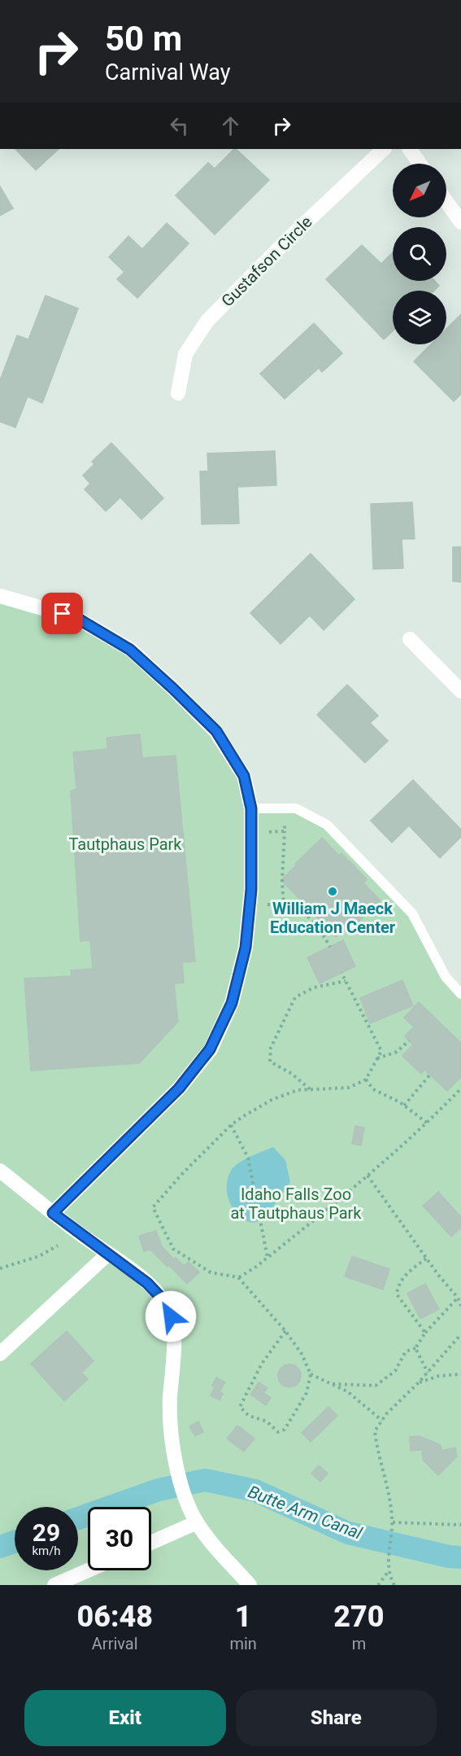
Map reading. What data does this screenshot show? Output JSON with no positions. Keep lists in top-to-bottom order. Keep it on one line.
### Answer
{"streets":{"street":["Gustafson Circle"]},"water":["Butte Arm Canal"],"parks":["Tautphaus Park","Idaho Falls Zoo at Tautphaus Park"],"places":["William J Maeck Education Center"],"north":"bottom left","page":{"turn":["50 m","Carnival Way"],"speed":"29 km/h","limit":"30","eta":["06:48","Arrival","1","min","270","m"],"buttons":["Exit","Share"]}}
